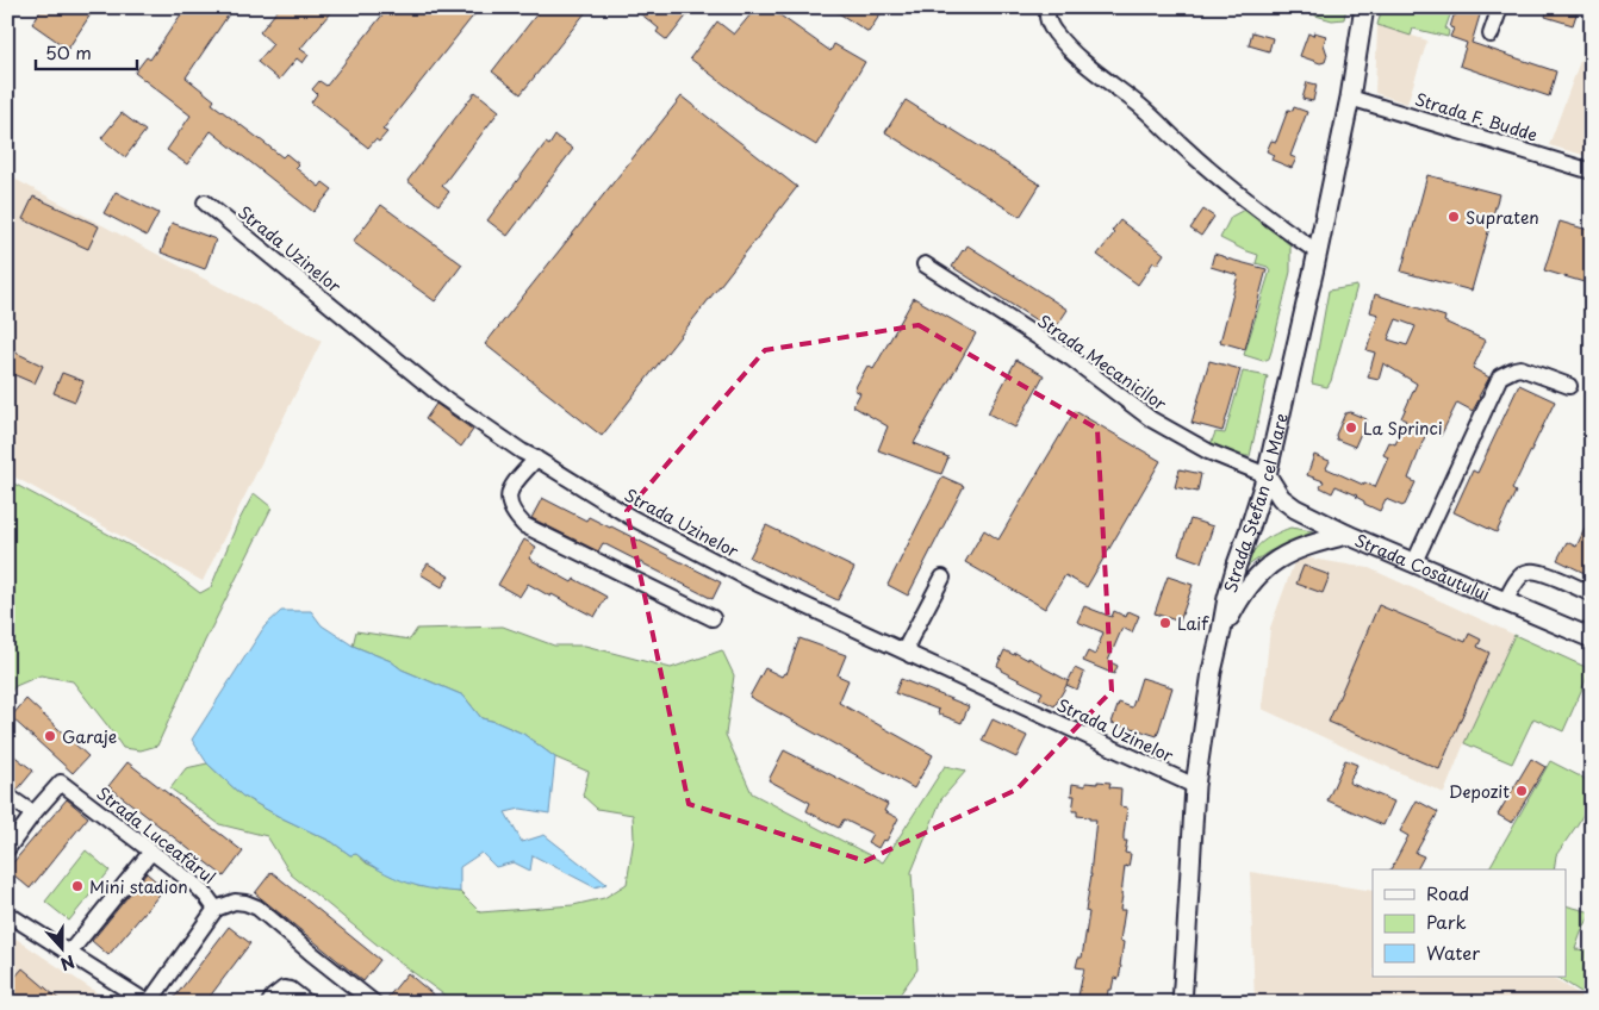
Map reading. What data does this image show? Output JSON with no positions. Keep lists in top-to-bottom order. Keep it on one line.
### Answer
{"streets":{"main road":["Strada Ștefan cel Mare","Strada Cosăuțului"],"street":["Strada F. Budde","Strada Uzinelor","Strada Mecanicilor","Strada Luceafărul"]},"crossings":[["Strada F. Budde","Strada Ștefan cel Mare"],["Strada Uzinelor","Strada Ștefan cel Mare"],["Strada Mecanicilor","Strada Ștefan cel Mare"],["Strada Mecanicilor","Strada Cosăuțului"],["Strada Ștefan cel Mare","Strada Cosăuțului"]],"places":["Supraten","La Sprinci","Laif","Garaje","Depozit","Mini stadion"],"legend":["Road","Park","Water"],"scale_bar":"50 m","north":"bottom"}
